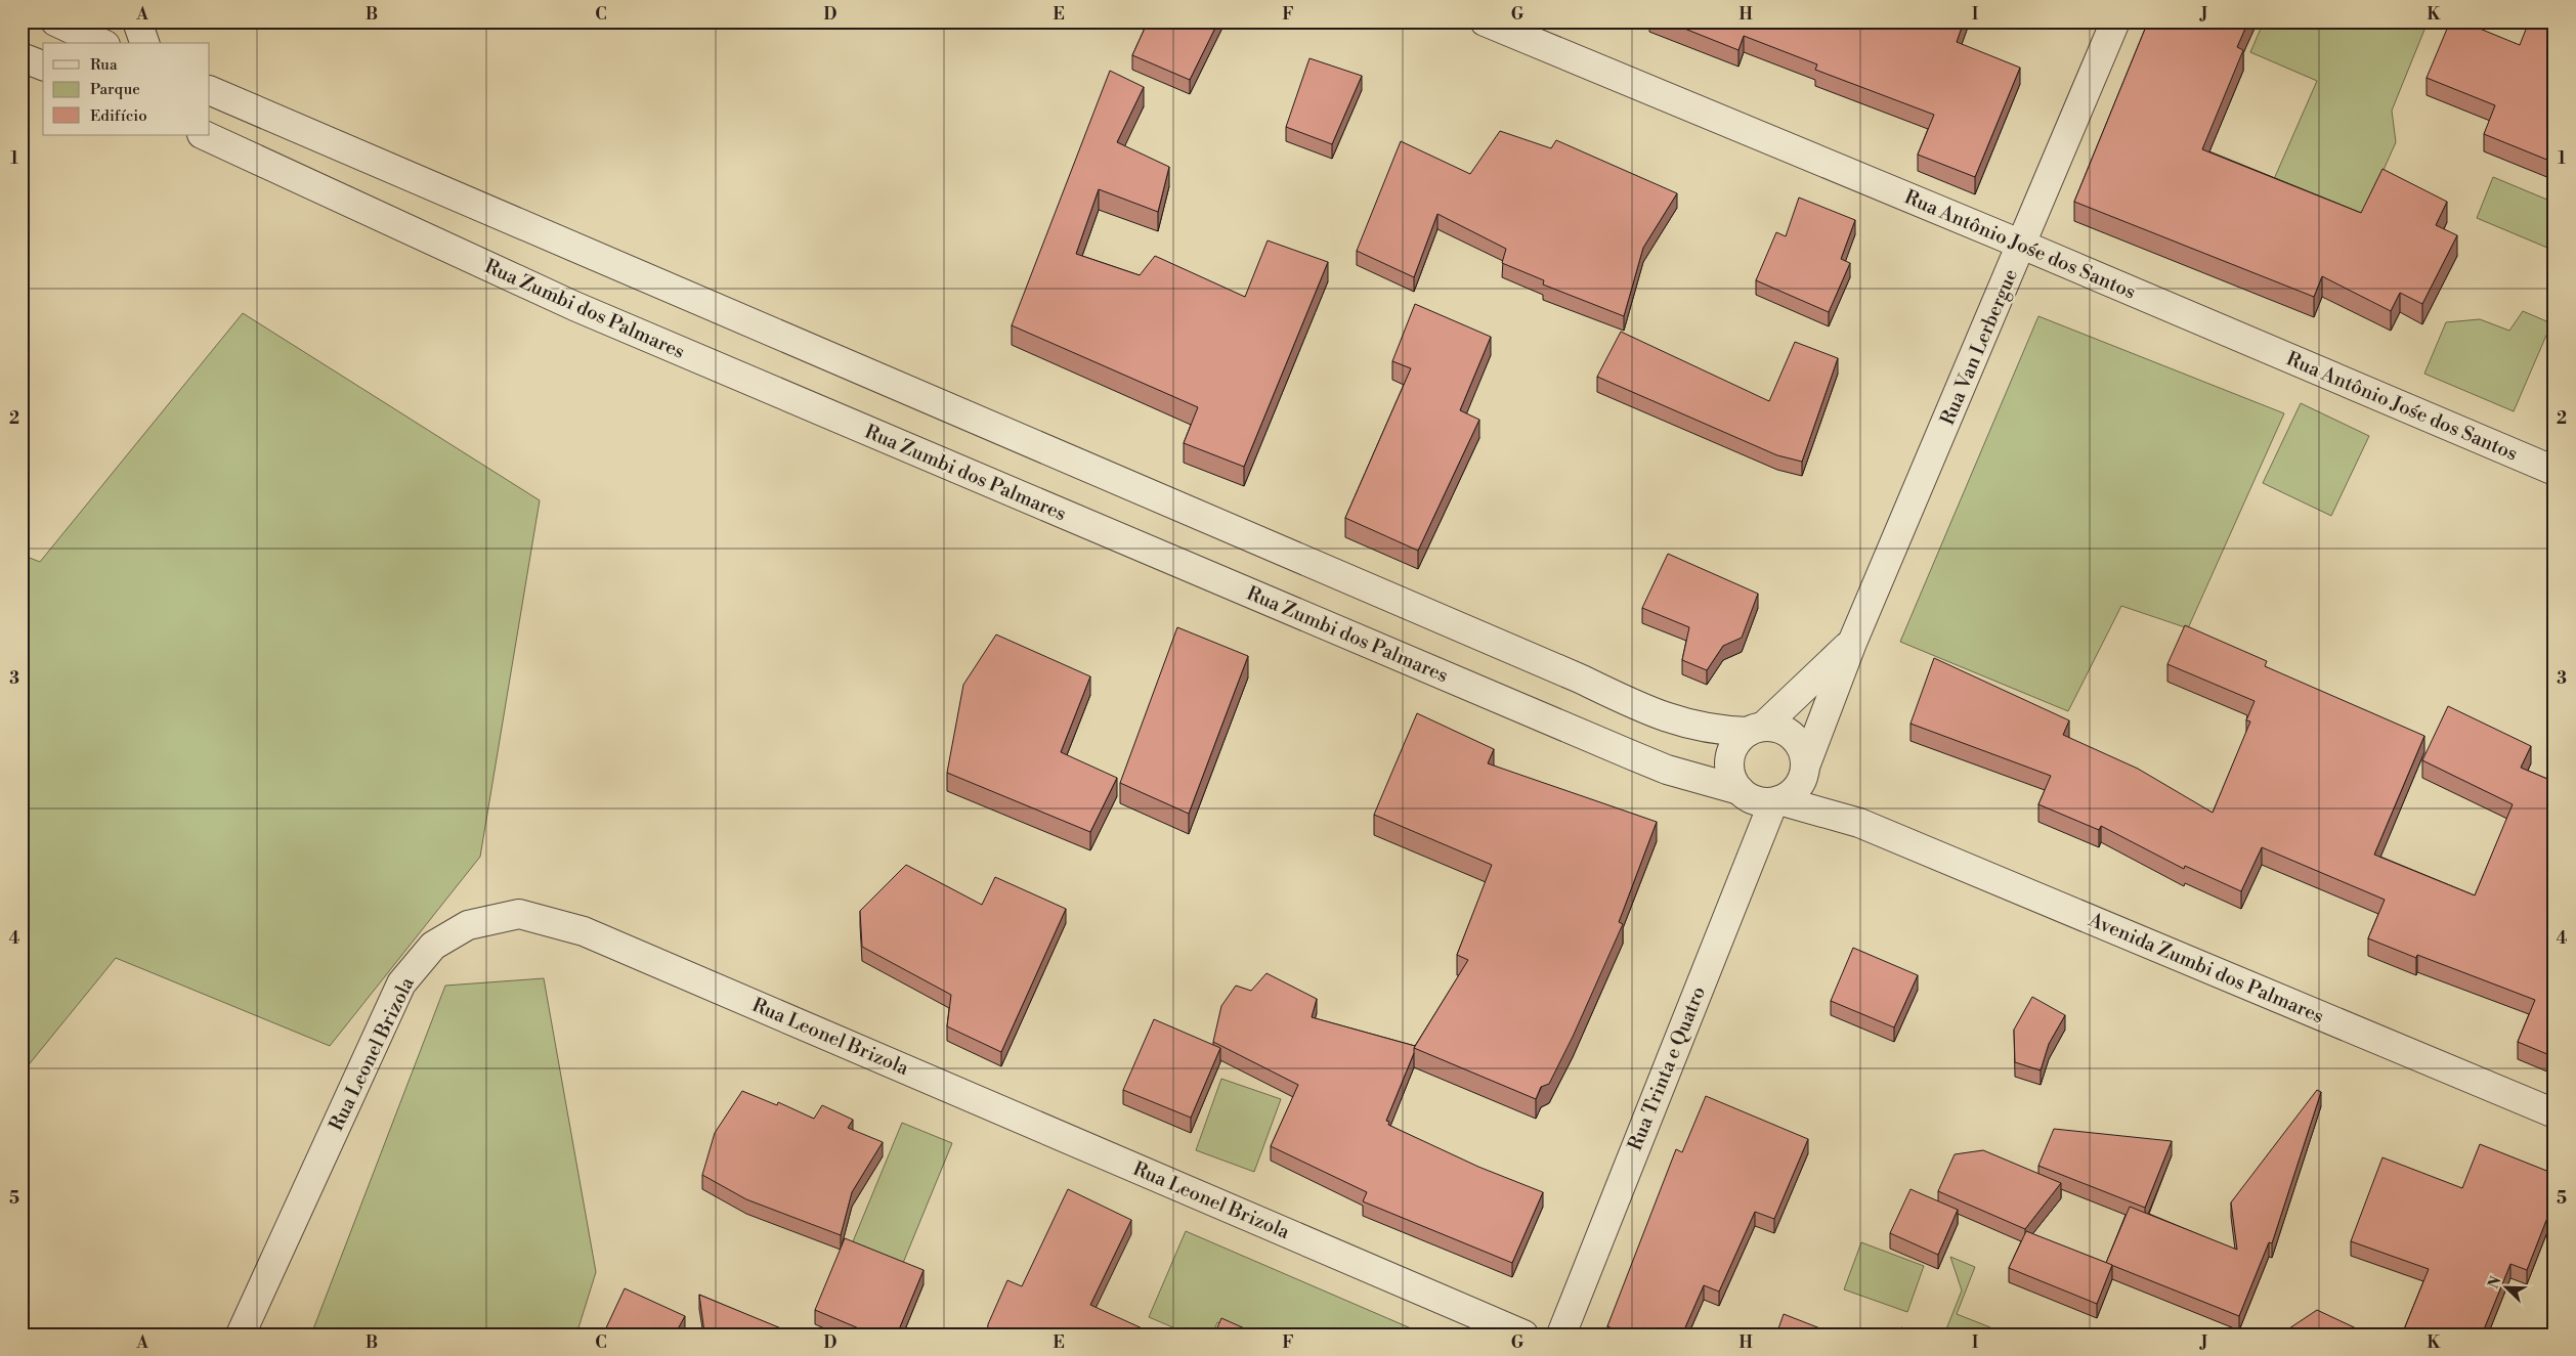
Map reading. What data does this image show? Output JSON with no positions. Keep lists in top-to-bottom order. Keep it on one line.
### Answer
{"streets":{"street":["Rua Antônio Jośe dos Santos","Rua Zumbi dos Palmares","Rua Van Lerbergue","Avenida Zumbi dos Palmares","Rua Leonel Brizola","Rua Trinta e Quatro"]},"crossings":[["Rua Antônio Jośe dos Santos","Rua Van Lerbergue"],["Rua Zumbi dos Palmares","Rua Van Lerbergue"],["Rua Zumbi dos Palmares","Rua Trinta e Quatro"],["Rua Van Lerbergue","Rua Trinta e Quatro"]],"legend":["Rua","Parque","Edifício"],"north":"top left","grid":{"columns":["A","B","C","D","E","F","G","H","I","J","K"],"rows":["1","2","3","4","5"]}}
